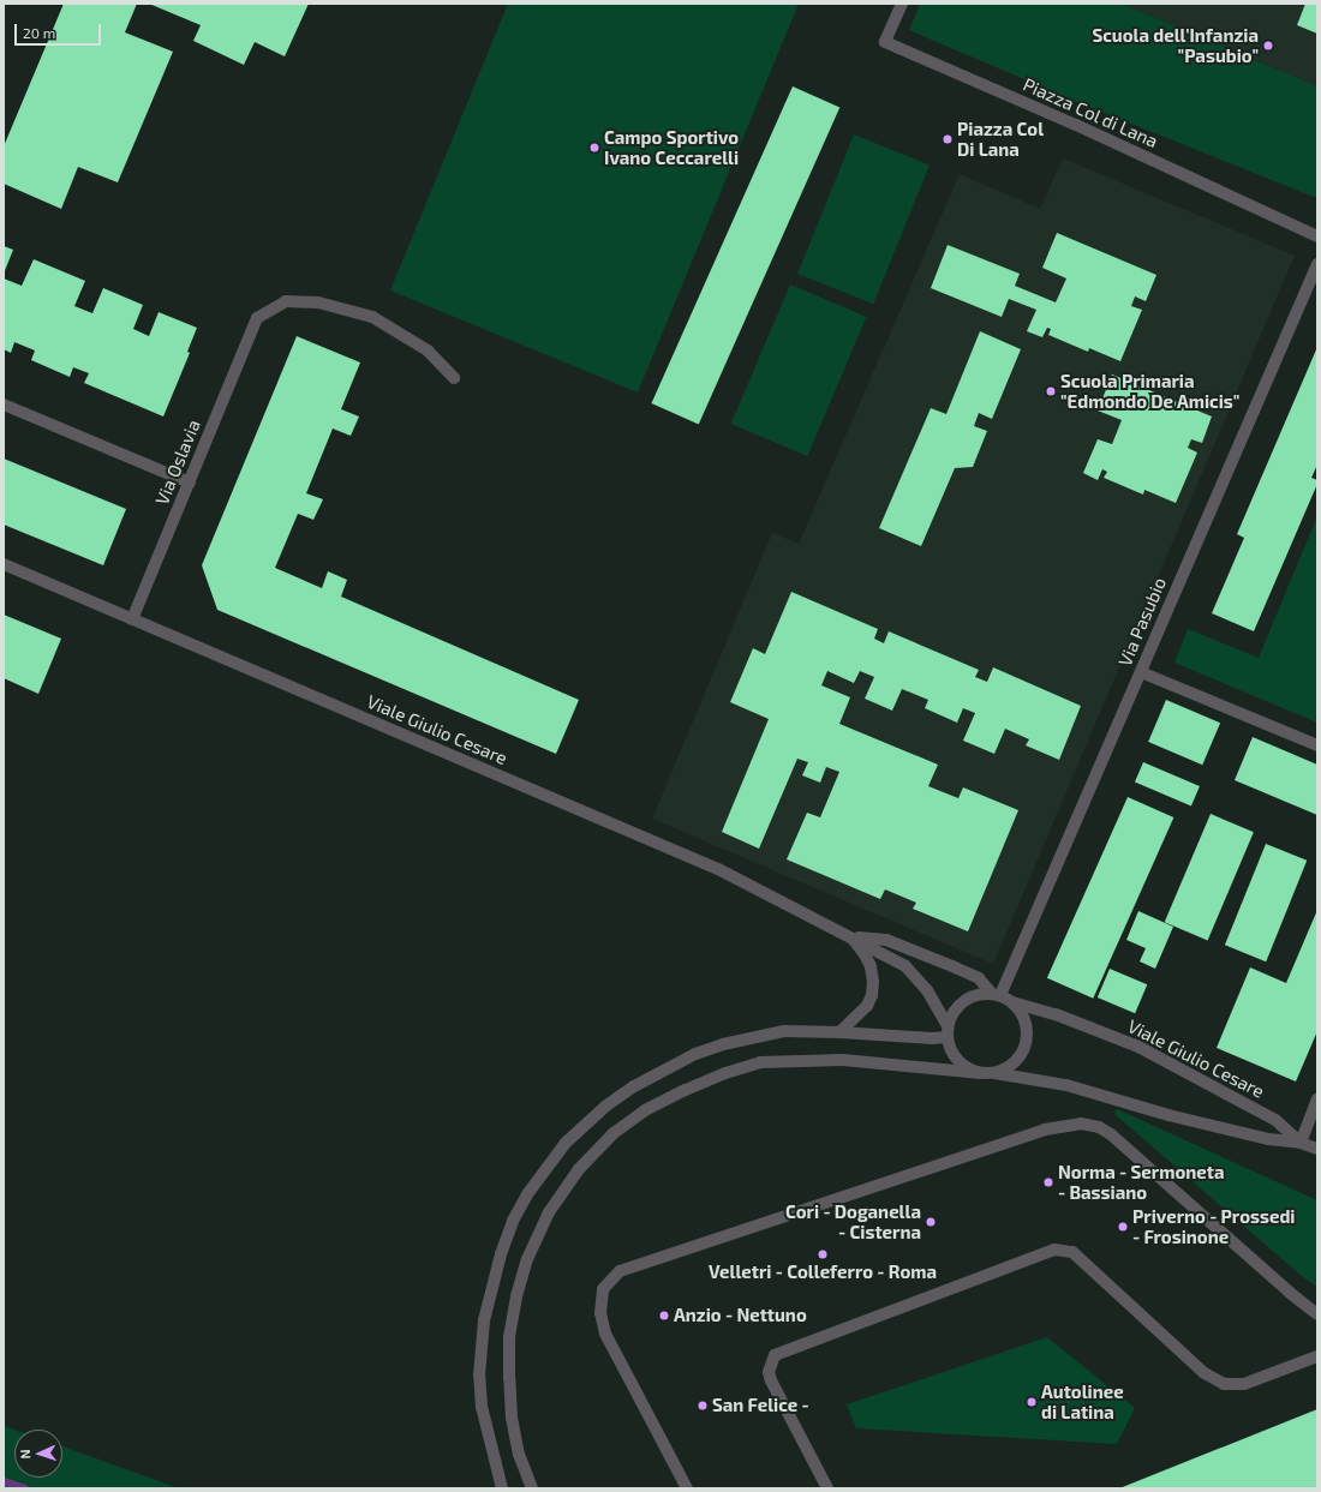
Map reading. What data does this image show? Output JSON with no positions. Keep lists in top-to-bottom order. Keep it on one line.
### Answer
{"streets":{"street":["Piazza Col di Lana","Via Oslavia","Via Pasubio","Viale Giulio Cesare"]},"crossings":[["Via Oslavia","Viale Giulio Cesare"],["Via Pasubio","Viale Giulio Cesare"]],"places":["Scuola dell'Infanzia \"Pasubio\"","Piazza Col Di Lana","Campo Sportivo Ivano Ceccarelli","Scuola Primaria \"Edmondo De Amicis\"","Norma - Sermoneta - Bassiano","Cori - Doganella - Cisterna","Priverno - Prossedi - Frosinone","Velletri - Colleferro - Roma","Anzio - Nettuno","Autolinee di Latina","San Felice -"],"scale_bar":"20 m","north":"left"}
